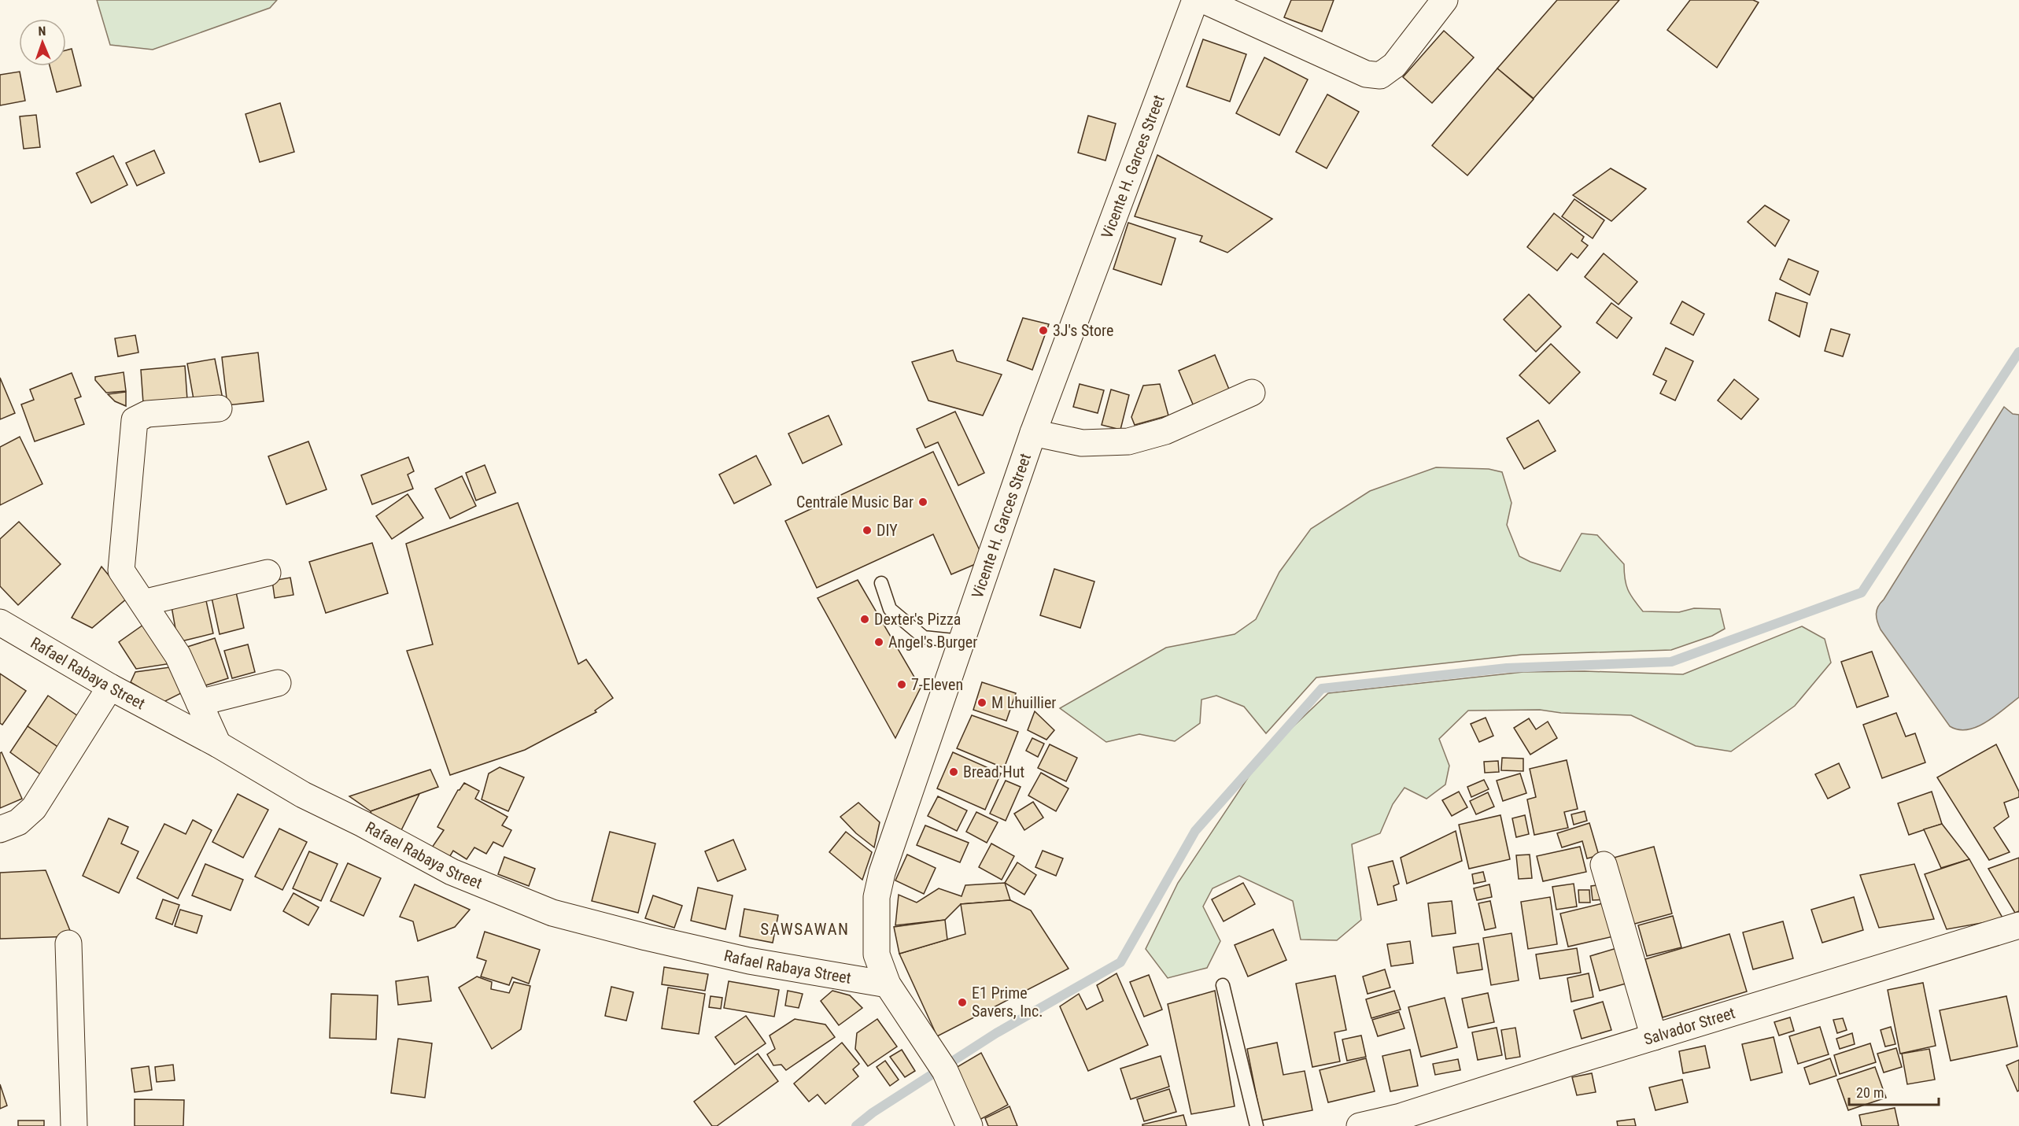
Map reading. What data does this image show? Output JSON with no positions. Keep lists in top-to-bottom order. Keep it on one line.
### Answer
{"streets":{"street":["Vicente H. Garces Street","Rafael Rabaya Street","Salvador Street"]},"crossings":[["Vicente H. Garces Street","Rafael Rabaya Street"]],"districts":["SAWSAWAN"],"places":["3J's Store","Centrale Music Bar","DIY","Dexter's Pizza","Angel's Burger","7-Eleven","M Lhuillier","Bread Hut","E1 Prime Savers, Inc."],"scale_bar":"20 m","north":"top"}
